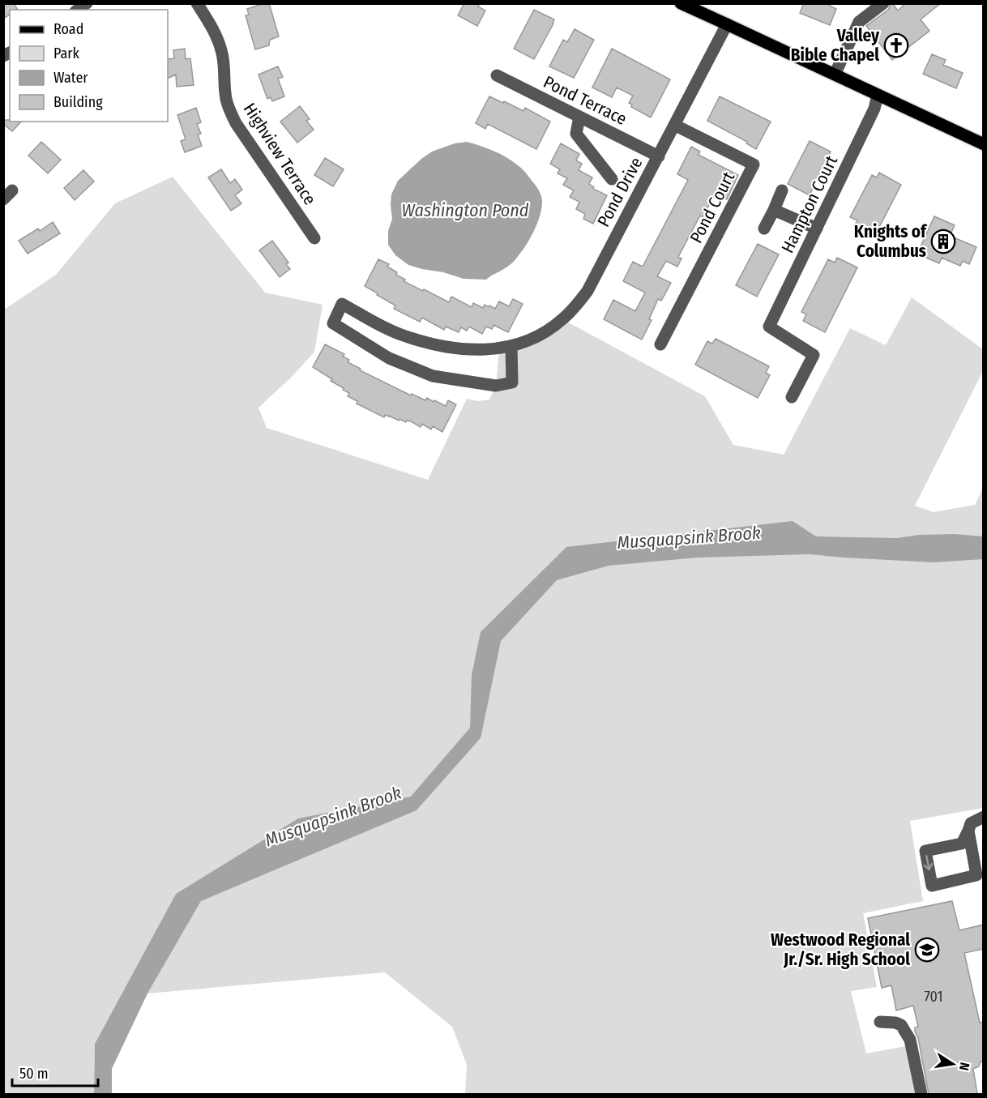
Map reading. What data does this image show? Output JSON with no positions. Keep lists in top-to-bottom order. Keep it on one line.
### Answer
{"streets":{"street":["Pond Terrace","Highview Terrace","Pond Drive","Hampton Court","Pond Court"]},"crossings":[["Pond Terrace","Pond Drive"],["Pond Drive","Pond Court"]],"water":["Washington Pond","Musquapsink Brook"],"places":{"church":["Valley Bible Chapel"],"building":["Knights of Columbus"],"school or university":["Westwood Regional Jr./Sr. High School"]},"house_numbers":["701"],"legend":["Road","Park","Water","Building"],"scale_bar":"50 m","north":"right"}
